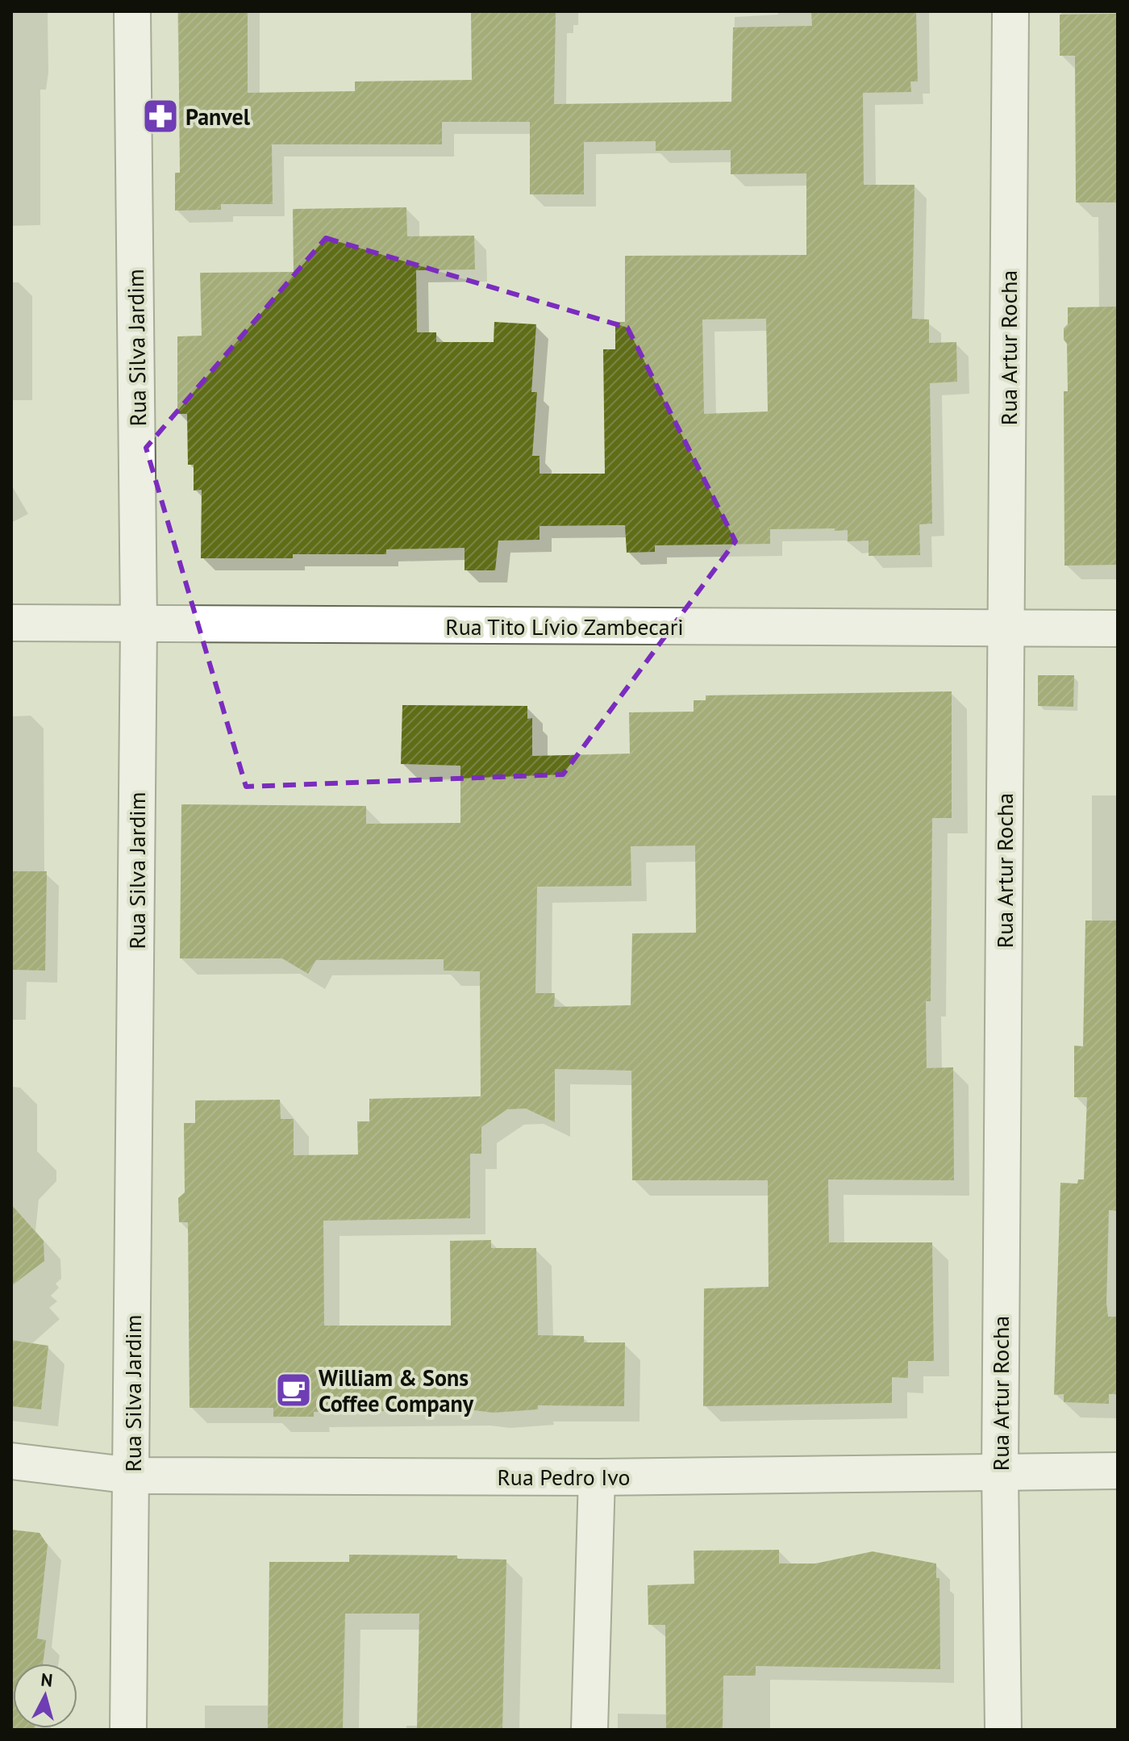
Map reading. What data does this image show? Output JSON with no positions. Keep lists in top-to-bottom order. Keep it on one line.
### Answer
{"streets":{"street":["Rua Silva Jardim","Rua Artur Rocha","Rua Tito Lívio Zambecari","Rua Pedro Ivo"]},"crossings":[["Rua Silva Jardim","Rua Tito Lívio Zambecari"],["Rua Silva Jardim","Rua Pedro Ivo"],["Rua Artur Rocha","Rua Tito Lívio Zambecari"],["Rua Artur Rocha","Rua Pedro Ivo"]],"places":{"pharmacy":["Panvel"],"cafe":["William & Sons Coffee Company"]},"north":"top"}
